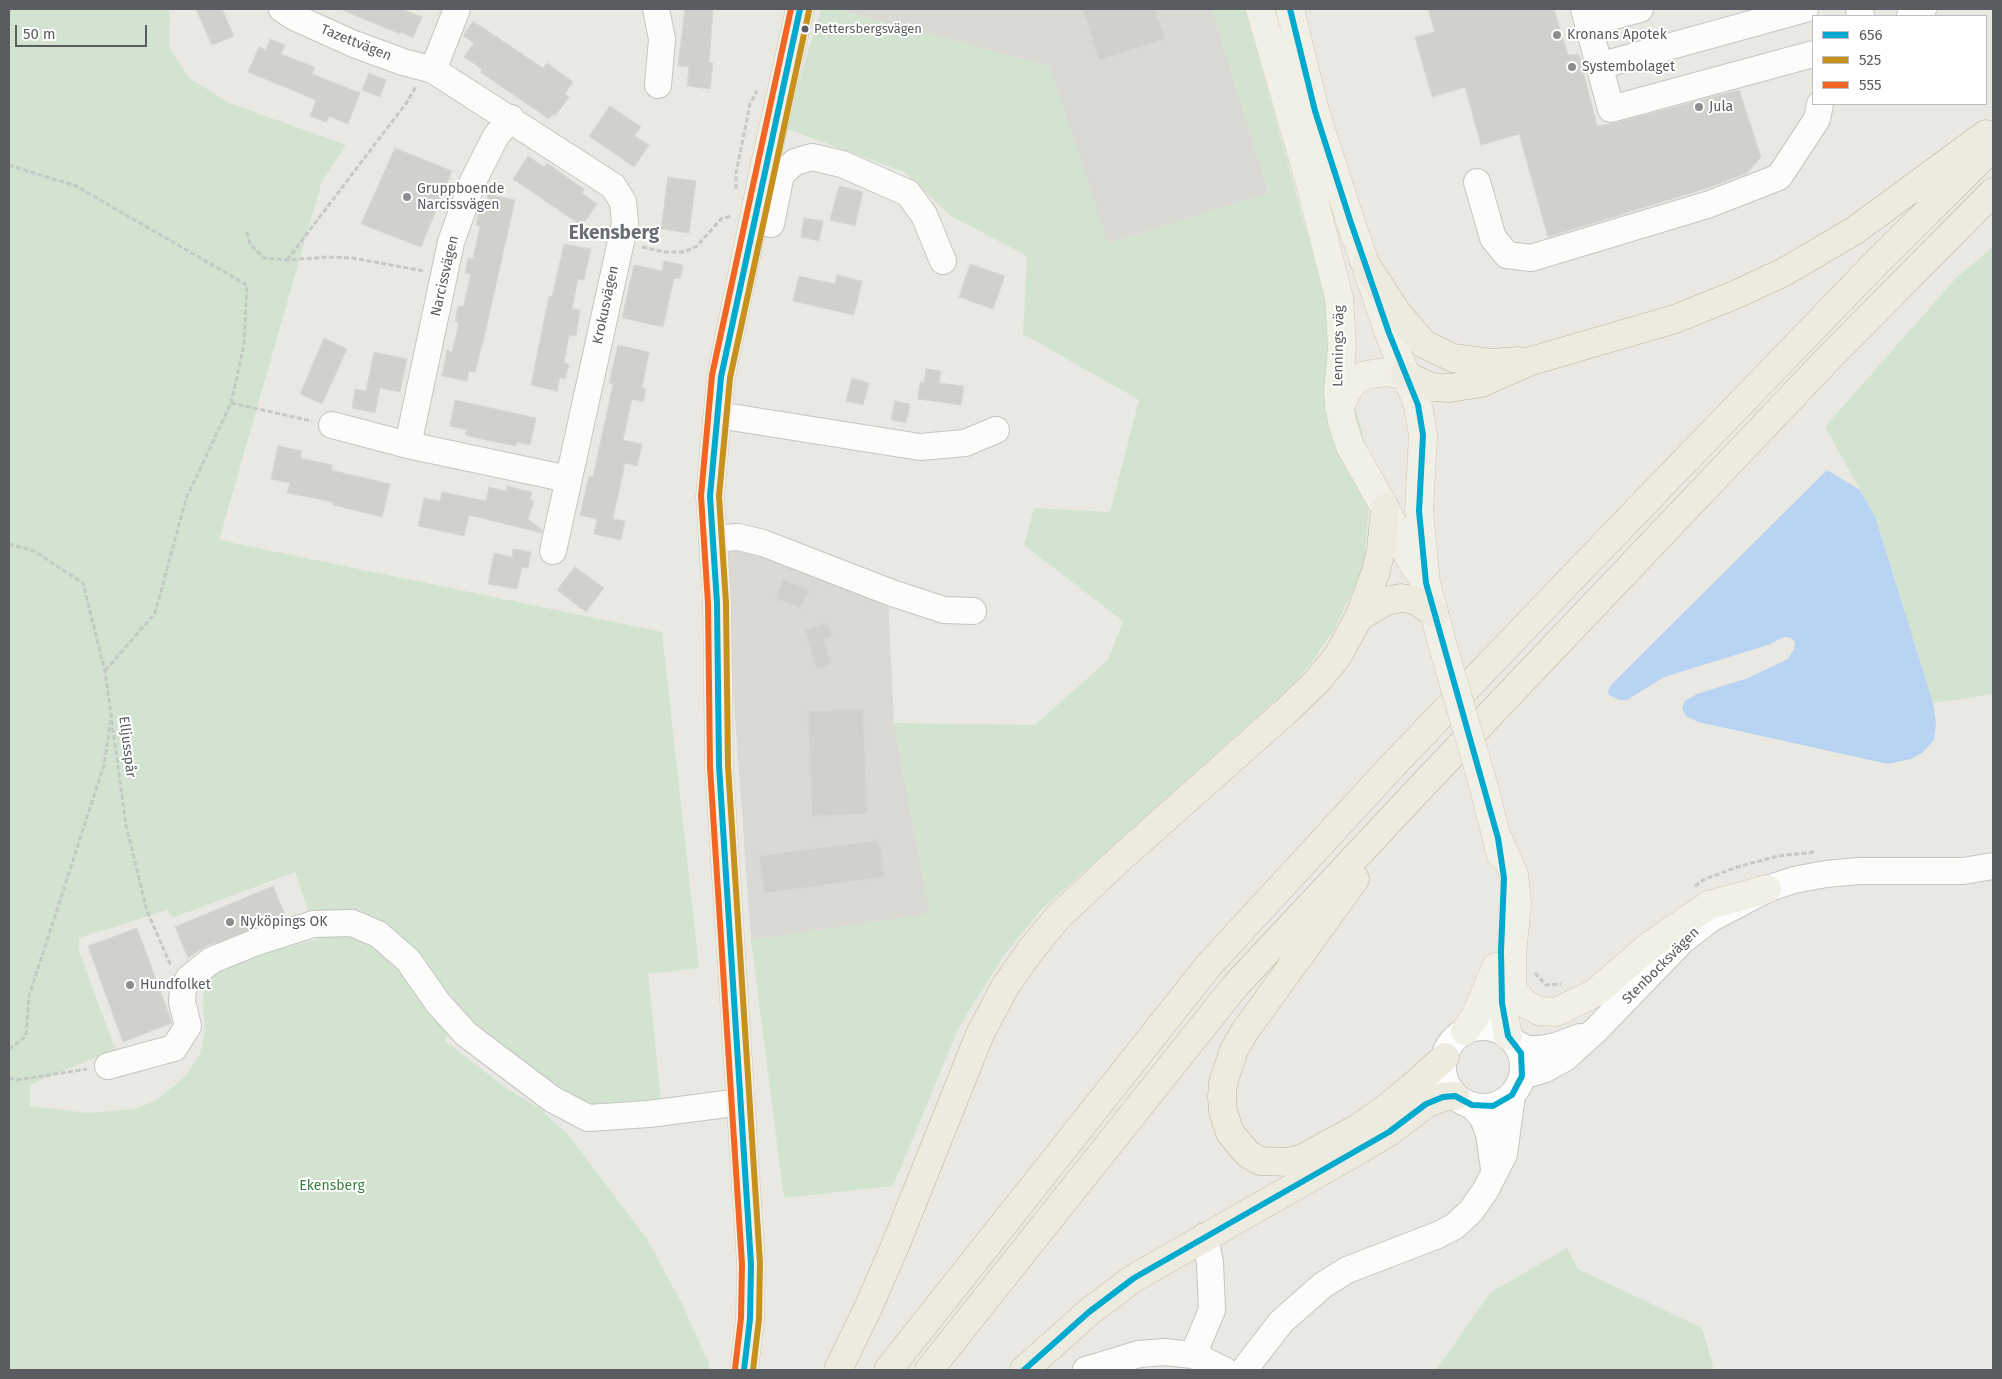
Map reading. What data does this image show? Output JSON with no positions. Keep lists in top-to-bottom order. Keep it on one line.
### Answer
{"streets":{"main road":["Lennings väg"],"street":["Tazettvägen","Narcissvägen","Krokusvägen","Stenbocksvägen"],"path":["Elljusspår"]},"crossings":[["Tazettvägen","Krokusvägen"],["Narcissvägen","Krokusvägen"]],"districts":["Ekensberg"],"parks":["Ekensberg"],"places":["Pettersbergsvägen","Kronans Apotek","Systembolaget","Jula","Gruppboende Narcissvägen","Nyköpings OK","Hundfolket"],"lines":["transit line 656","transit line 555","transit line 525"],"legend":["656","525","555"],"scale_bar":"50 m"}
